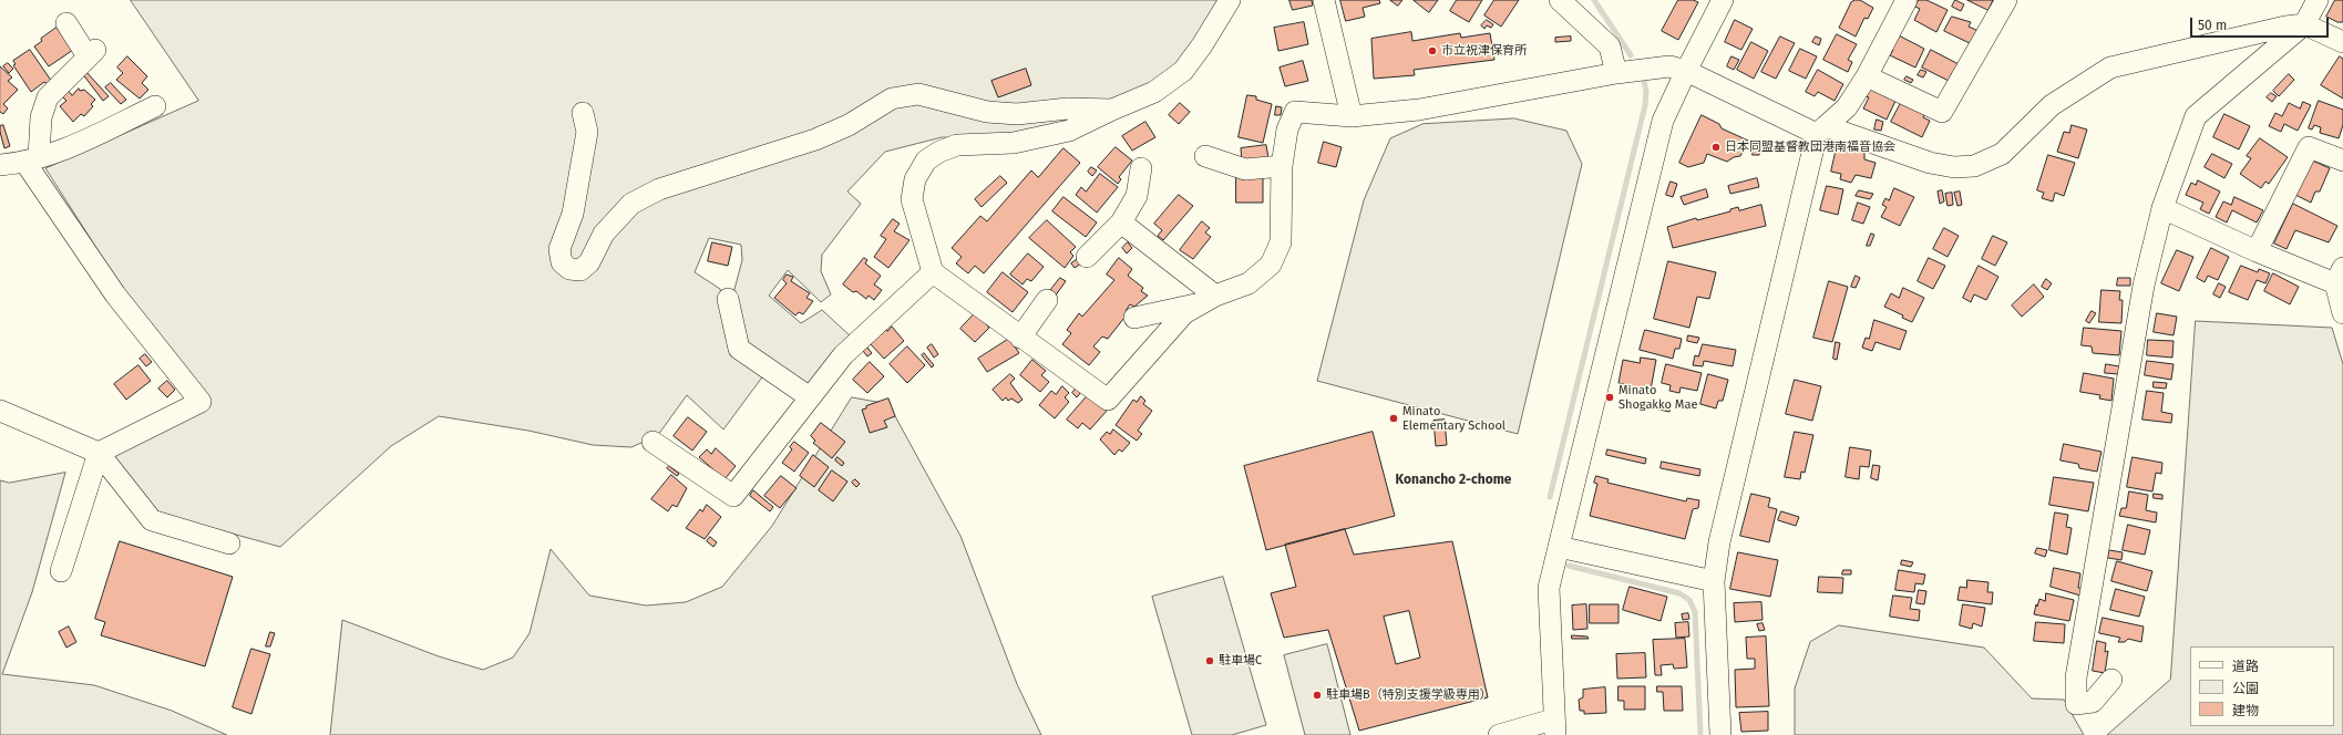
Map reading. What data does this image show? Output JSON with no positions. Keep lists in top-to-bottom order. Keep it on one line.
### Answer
{"districts":["Konancho 2-chome"],"places":["市立祝津保育所","日本同盟基督教団港南福音協会","Minato Shogakko Mae","Minato Elementary School","駐車場C","駐車場B（特別支援学級専用）"],"legend":["道路","公園","建物"],"scale_bar":"50 m"}
